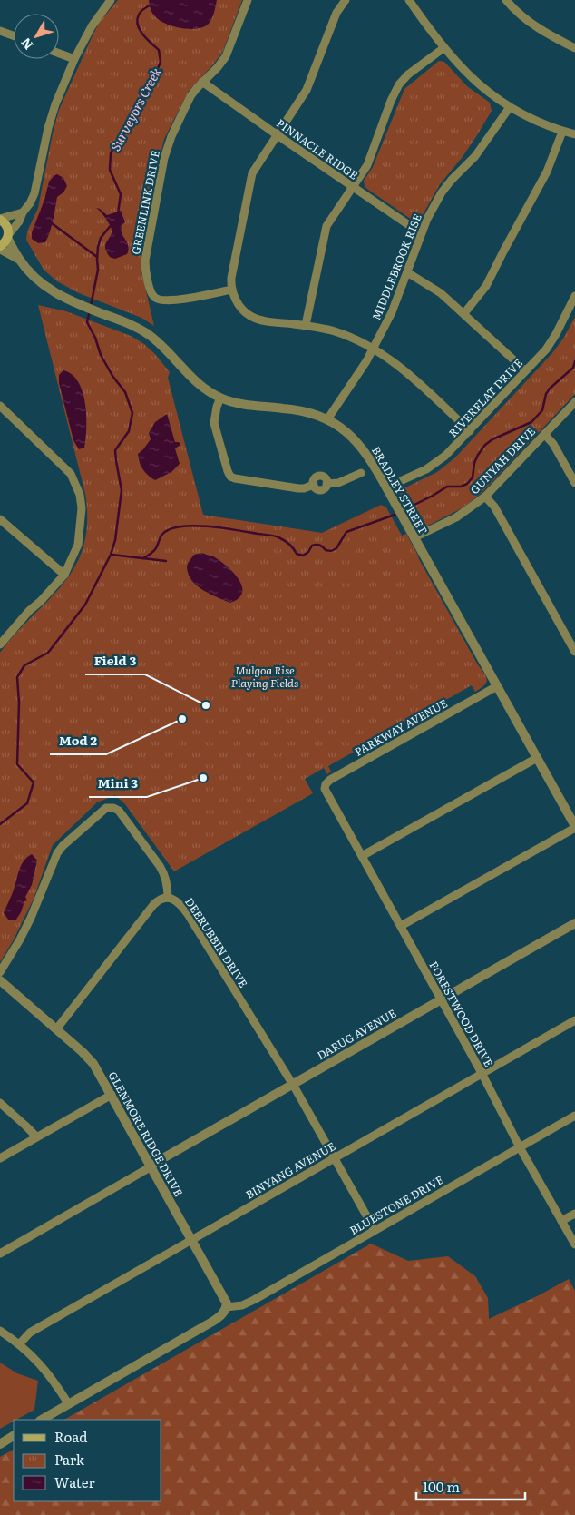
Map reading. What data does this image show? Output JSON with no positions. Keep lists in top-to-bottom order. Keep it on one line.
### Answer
{"streets":{"street":["PINNACLE RIDGE","GREENLINK DRIVE","MIDDLEBROOK RISE","RIVERFLAT DRIVE","GUNYAH DRIVE","BRADLEY STREET","PARKWAY AVENUE","DEERUBBIN DRIVE","FORESTWOOD DRIVE","DARUG AVENUE","GLENMORE RIDGE DRIVE","BINYANG AVENUE","BLUESTONE DRIVE"]},"crossings":[["PINNACLE RIDGE","GREENLINK DRIVE"],["PINNACLE RIDGE","MIDDLEBROOK RISE"],["MIDDLEBROOK RISE","BRADLEY STREET"],["RIVERFLAT DRIVE","BRADLEY STREET"],["GUNYAH DRIVE","BRADLEY STREET"],["BRADLEY STREET","PARKWAY AVENUE"],["PARKWAY AVENUE","FORESTWOOD DRIVE"],["DEERUBBIN DRIVE","DARUG AVENUE"],["DEERUBBIN DRIVE","BINYANG AVENUE"],["DEERUBBIN DRIVE","BLUESTONE DRIVE"],["FORESTWOOD DRIVE","DARUG AVENUE"],["FORESTWOOD DRIVE","BINYANG AVENUE"],["FORESTWOOD DRIVE","BLUESTONE DRIVE"],["DARUG AVENUE","GLENMORE RIDGE DRIVE"],["GLENMORE RIDGE DRIVE","BINYANG AVENUE"],["GLENMORE RIDGE DRIVE","BLUESTONE DRIVE"]],"water":["Surveyors Creek"],"parks":["Mulgoa Rise Playing Fields"],"places":["Field 3","Mod 2","Mini 3"],"legend":["Road","Park","Water"],"scale_bar":"100 m","north":"bottom left"}
